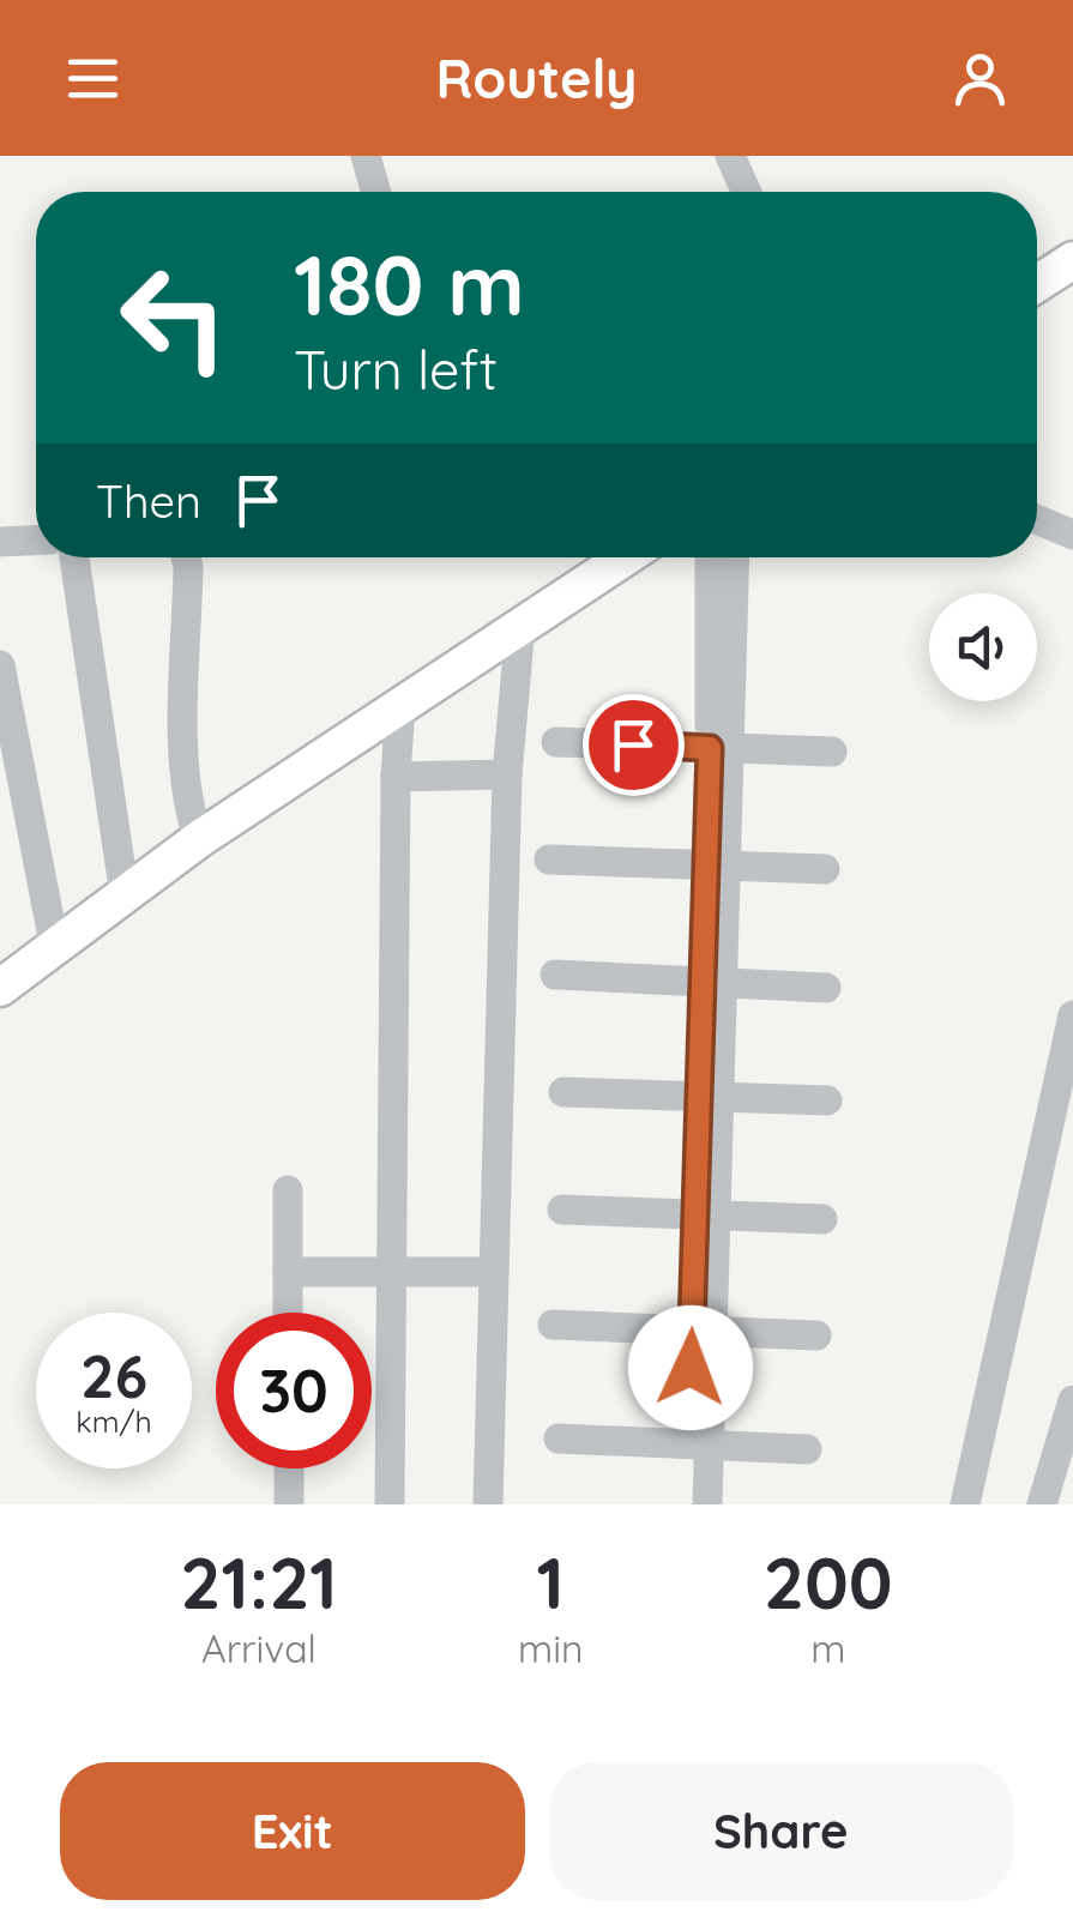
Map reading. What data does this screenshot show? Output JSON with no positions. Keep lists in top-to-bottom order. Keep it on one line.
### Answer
{"page":{"header":"Routely","turn":["180 m","Turn left"],"then":"Then","speed":"26 km/h","limit":"30","eta":["21:21","Arrival","1","min","200","m"],"buttons":["Exit","Share"]}}
